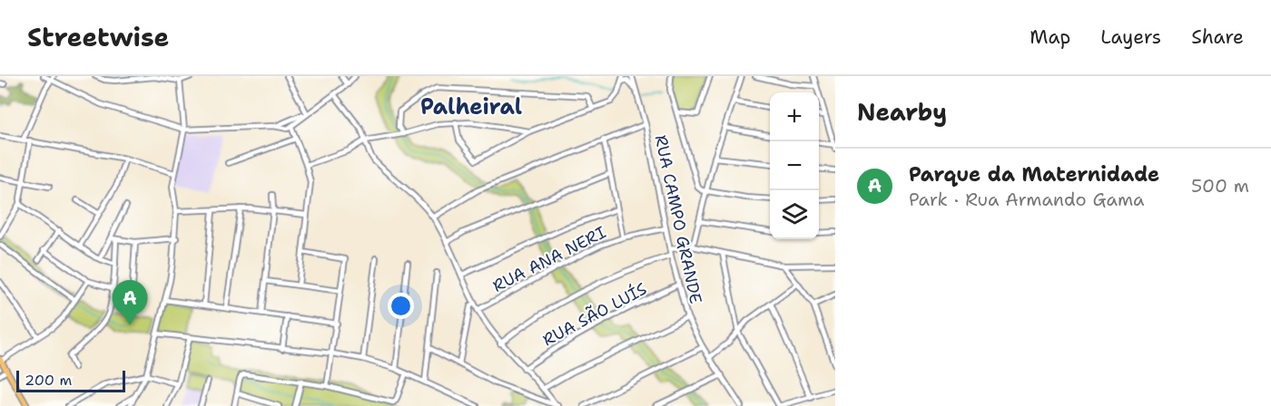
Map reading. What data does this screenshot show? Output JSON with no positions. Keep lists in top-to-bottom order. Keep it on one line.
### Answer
{"streets":{"street":["RUA CAMPO GRANDE","RUA ANA NERI","RUA SÃO LUÍS"]},"crossings":[["RUA CAMPO GRANDE","RUA ANA NERI"],["RUA CAMPO GRANDE","RUA SÃO LUÍS"]],"districts":["Palheiral"],"scale_bar":"200 m","page":{"header":"Streetwise","nav":["Map","Layers","Share"],"heading":"Nearby","map_buttons":["+","−"],"list":[{"mark":"A","name":"Parque da Maternidade","note":"Park · Rua Armando Gama","value":"500 m"}],"pins":"A","scale":"200 m"}}
